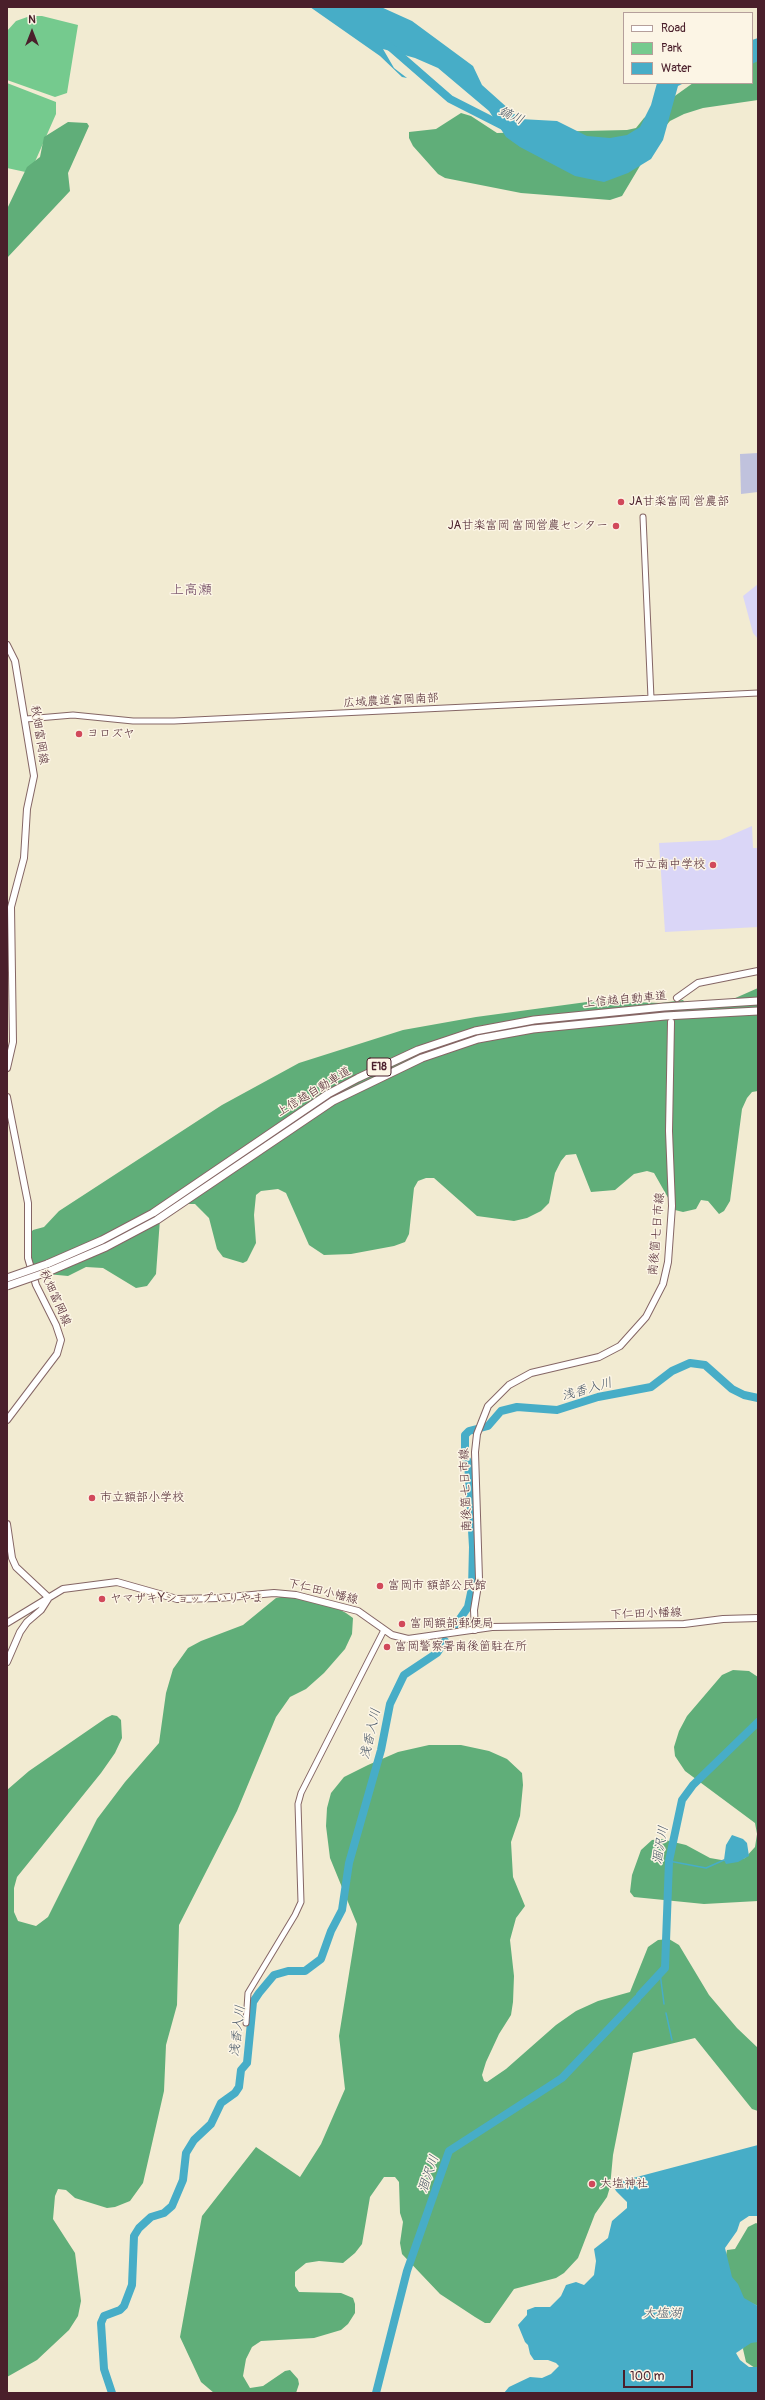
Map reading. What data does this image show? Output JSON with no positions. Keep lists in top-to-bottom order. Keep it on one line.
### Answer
{"streets":{"highway":["上信越自動車道","E18"],"main road":["秋畑富岡線","南後箇七日市線","下仁田小幡線"],"street":["広域農道富岡南部"]},"crossings":[["広域農道富岡南部","秋畑富岡線"],["南後箇七日市線","下仁田小幡線"]],"districts":["上高瀬"],"water":["鏑川","浅香入川","涸沢川","大塩湖"],"places":["JA甘楽富岡 営農部","JA甘楽富岡 富岡営農センター","ヨロズヤ","市立南中学校","市立額部小学校","富岡市 額部公民館","ヤマザキYショップ いりやま","富岡額部郵便局","富岡警察署南後箇駐在所","大塩神社"],"legend":["Road","Park","Water"],"scale_bar":"100 m","north":"top"}
